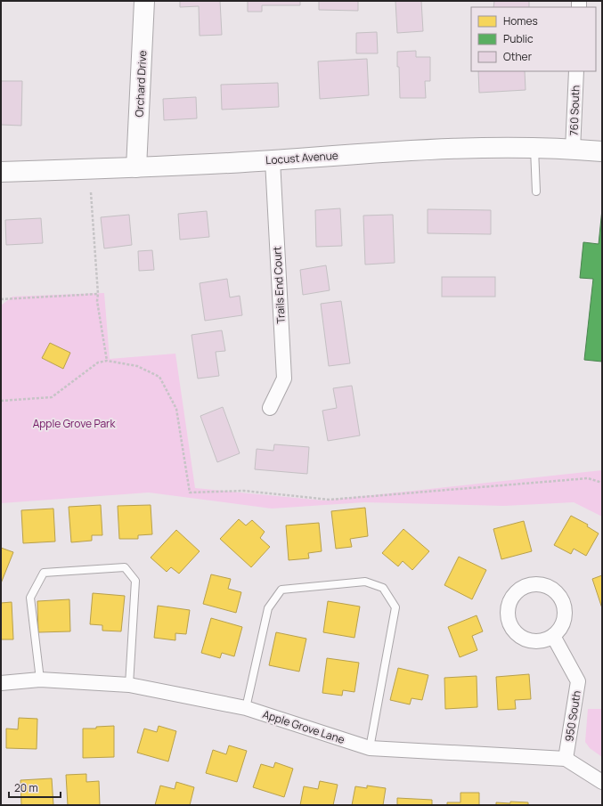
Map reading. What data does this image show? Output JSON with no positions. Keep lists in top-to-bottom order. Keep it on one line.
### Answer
{"streets":{"street":["Orchard Drive","760 South","Locust Avenue","Trails End Court","950 South","Apple Grove Lane"]},"crossings":[["Orchard Drive","Locust Avenue"],["760 South","Locust Avenue"],["Locust Avenue","Trails End Court"],["950 South","Apple Grove Lane"]],"parks":["Apple Grove Park"],"legend":["Homes","Public","Other"],"scale_bar":"20 m"}
